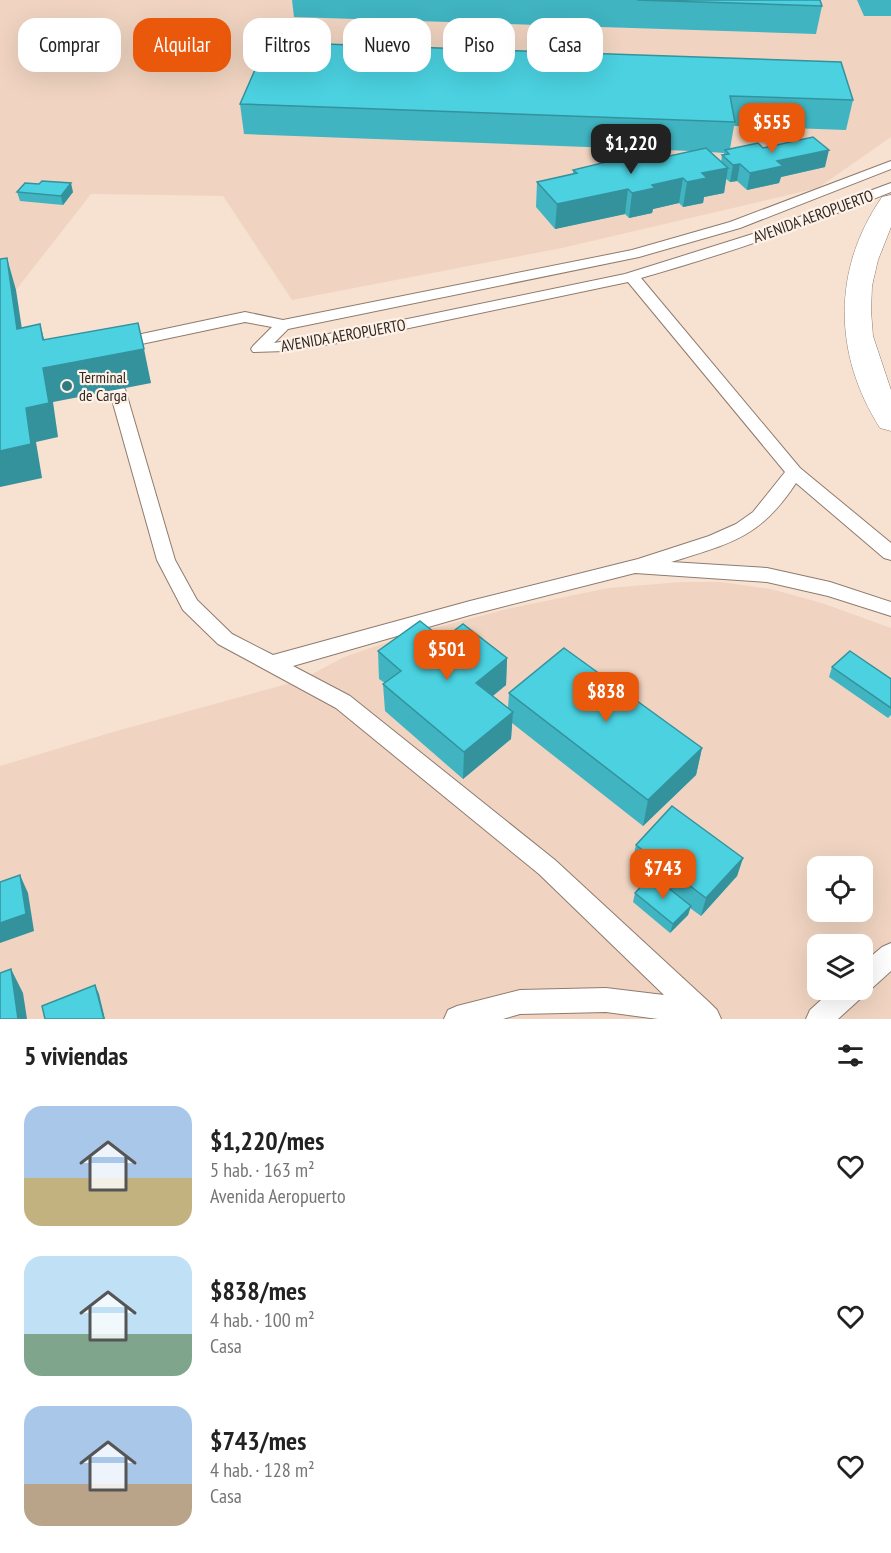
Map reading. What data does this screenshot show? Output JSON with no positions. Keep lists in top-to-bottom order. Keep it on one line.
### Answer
{"streets":{"street":["AVENIDA AEROPUERTO"]},"places":["Terminal de Carga"],"page":{"chip":["Comprar","Alquilar","Filtros","Nuevo","Piso","Casa"],"price":["$555","$1,220","$501","$838","$743"],"heading":"5 viviendas","list":[{"name":"$1,220/mes","note":"5 hab. · 163 m² · Avenida Aeropuerto"},{"name":"$838/mes","note":"4 hab. · 100 m² · Casa"},{"name":"$743/mes","note":"4 hab. · 128 m² · Casa"}]}}
